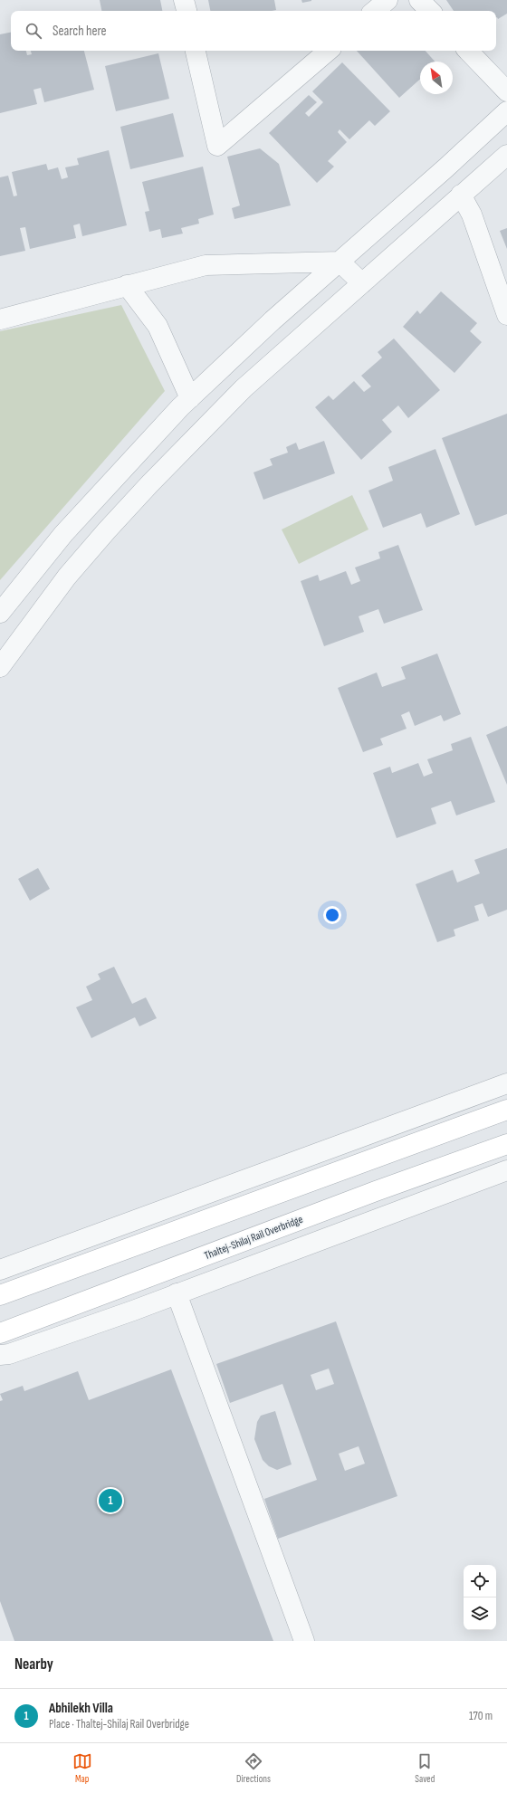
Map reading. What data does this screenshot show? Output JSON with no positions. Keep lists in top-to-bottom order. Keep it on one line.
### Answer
{"streets":{"main road":["Thaltej-Shilaj Rail Overbridge"]},"north":"top left","page":{"search":"Search here","pins":"1","heading":"Nearby","list":[{"mark":"1","name":"Abhilekh Villa","note":"Place · Thaltej-Shilaj Rail Overbridge","value":"170 m"}],"nav":["Map","Directions","Saved"]}}
